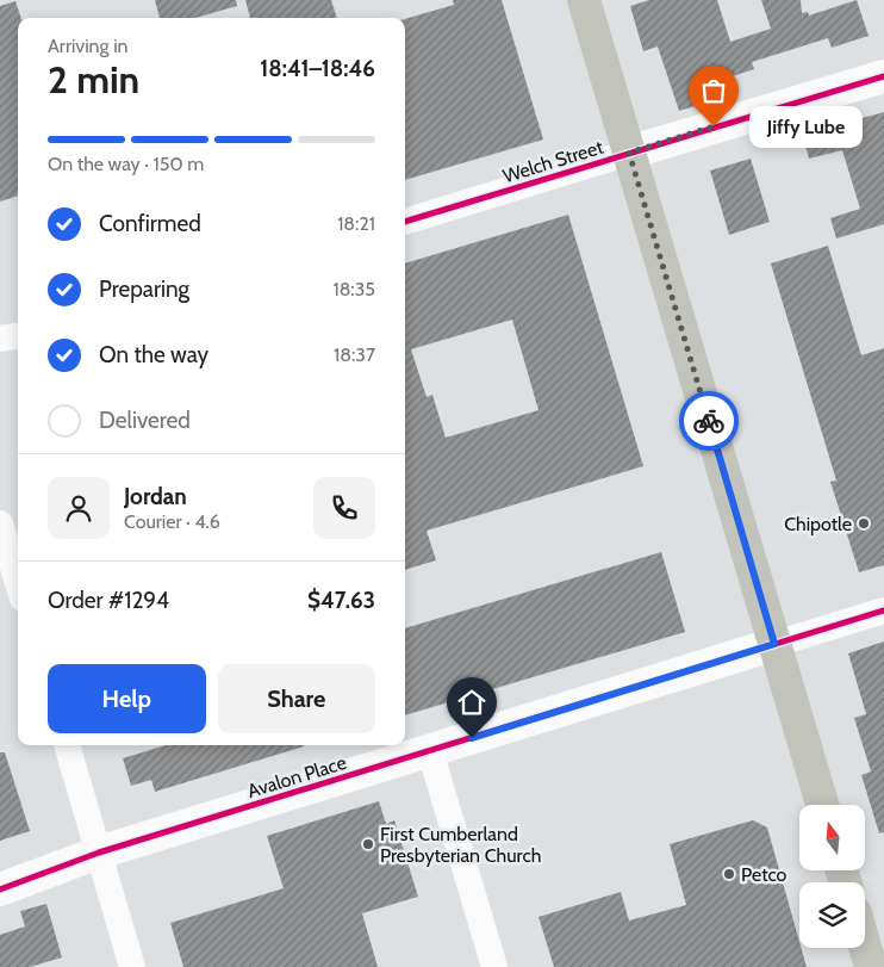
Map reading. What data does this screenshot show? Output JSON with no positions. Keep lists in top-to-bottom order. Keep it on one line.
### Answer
{"streets":{"street":["Welch Street","Avalon Place"]},"places":["Jiffy Lube","Chipotle","First Cumberland Presbyterian Church","Petco"],"north":"top","page":{"heading":["2 min","Arriving in","18:41–18:46"],"panel":["Jordan","Courier · 4.6","Order #1294","$47.63"],"bubble":"Jiffy Lube","bar":"On the way · 150 m","list":[["Confirmed","18:21"],["Preparing","18:35"],["On the way","18:37"],"Delivered"],"buttons":["Help","Share"]}}
